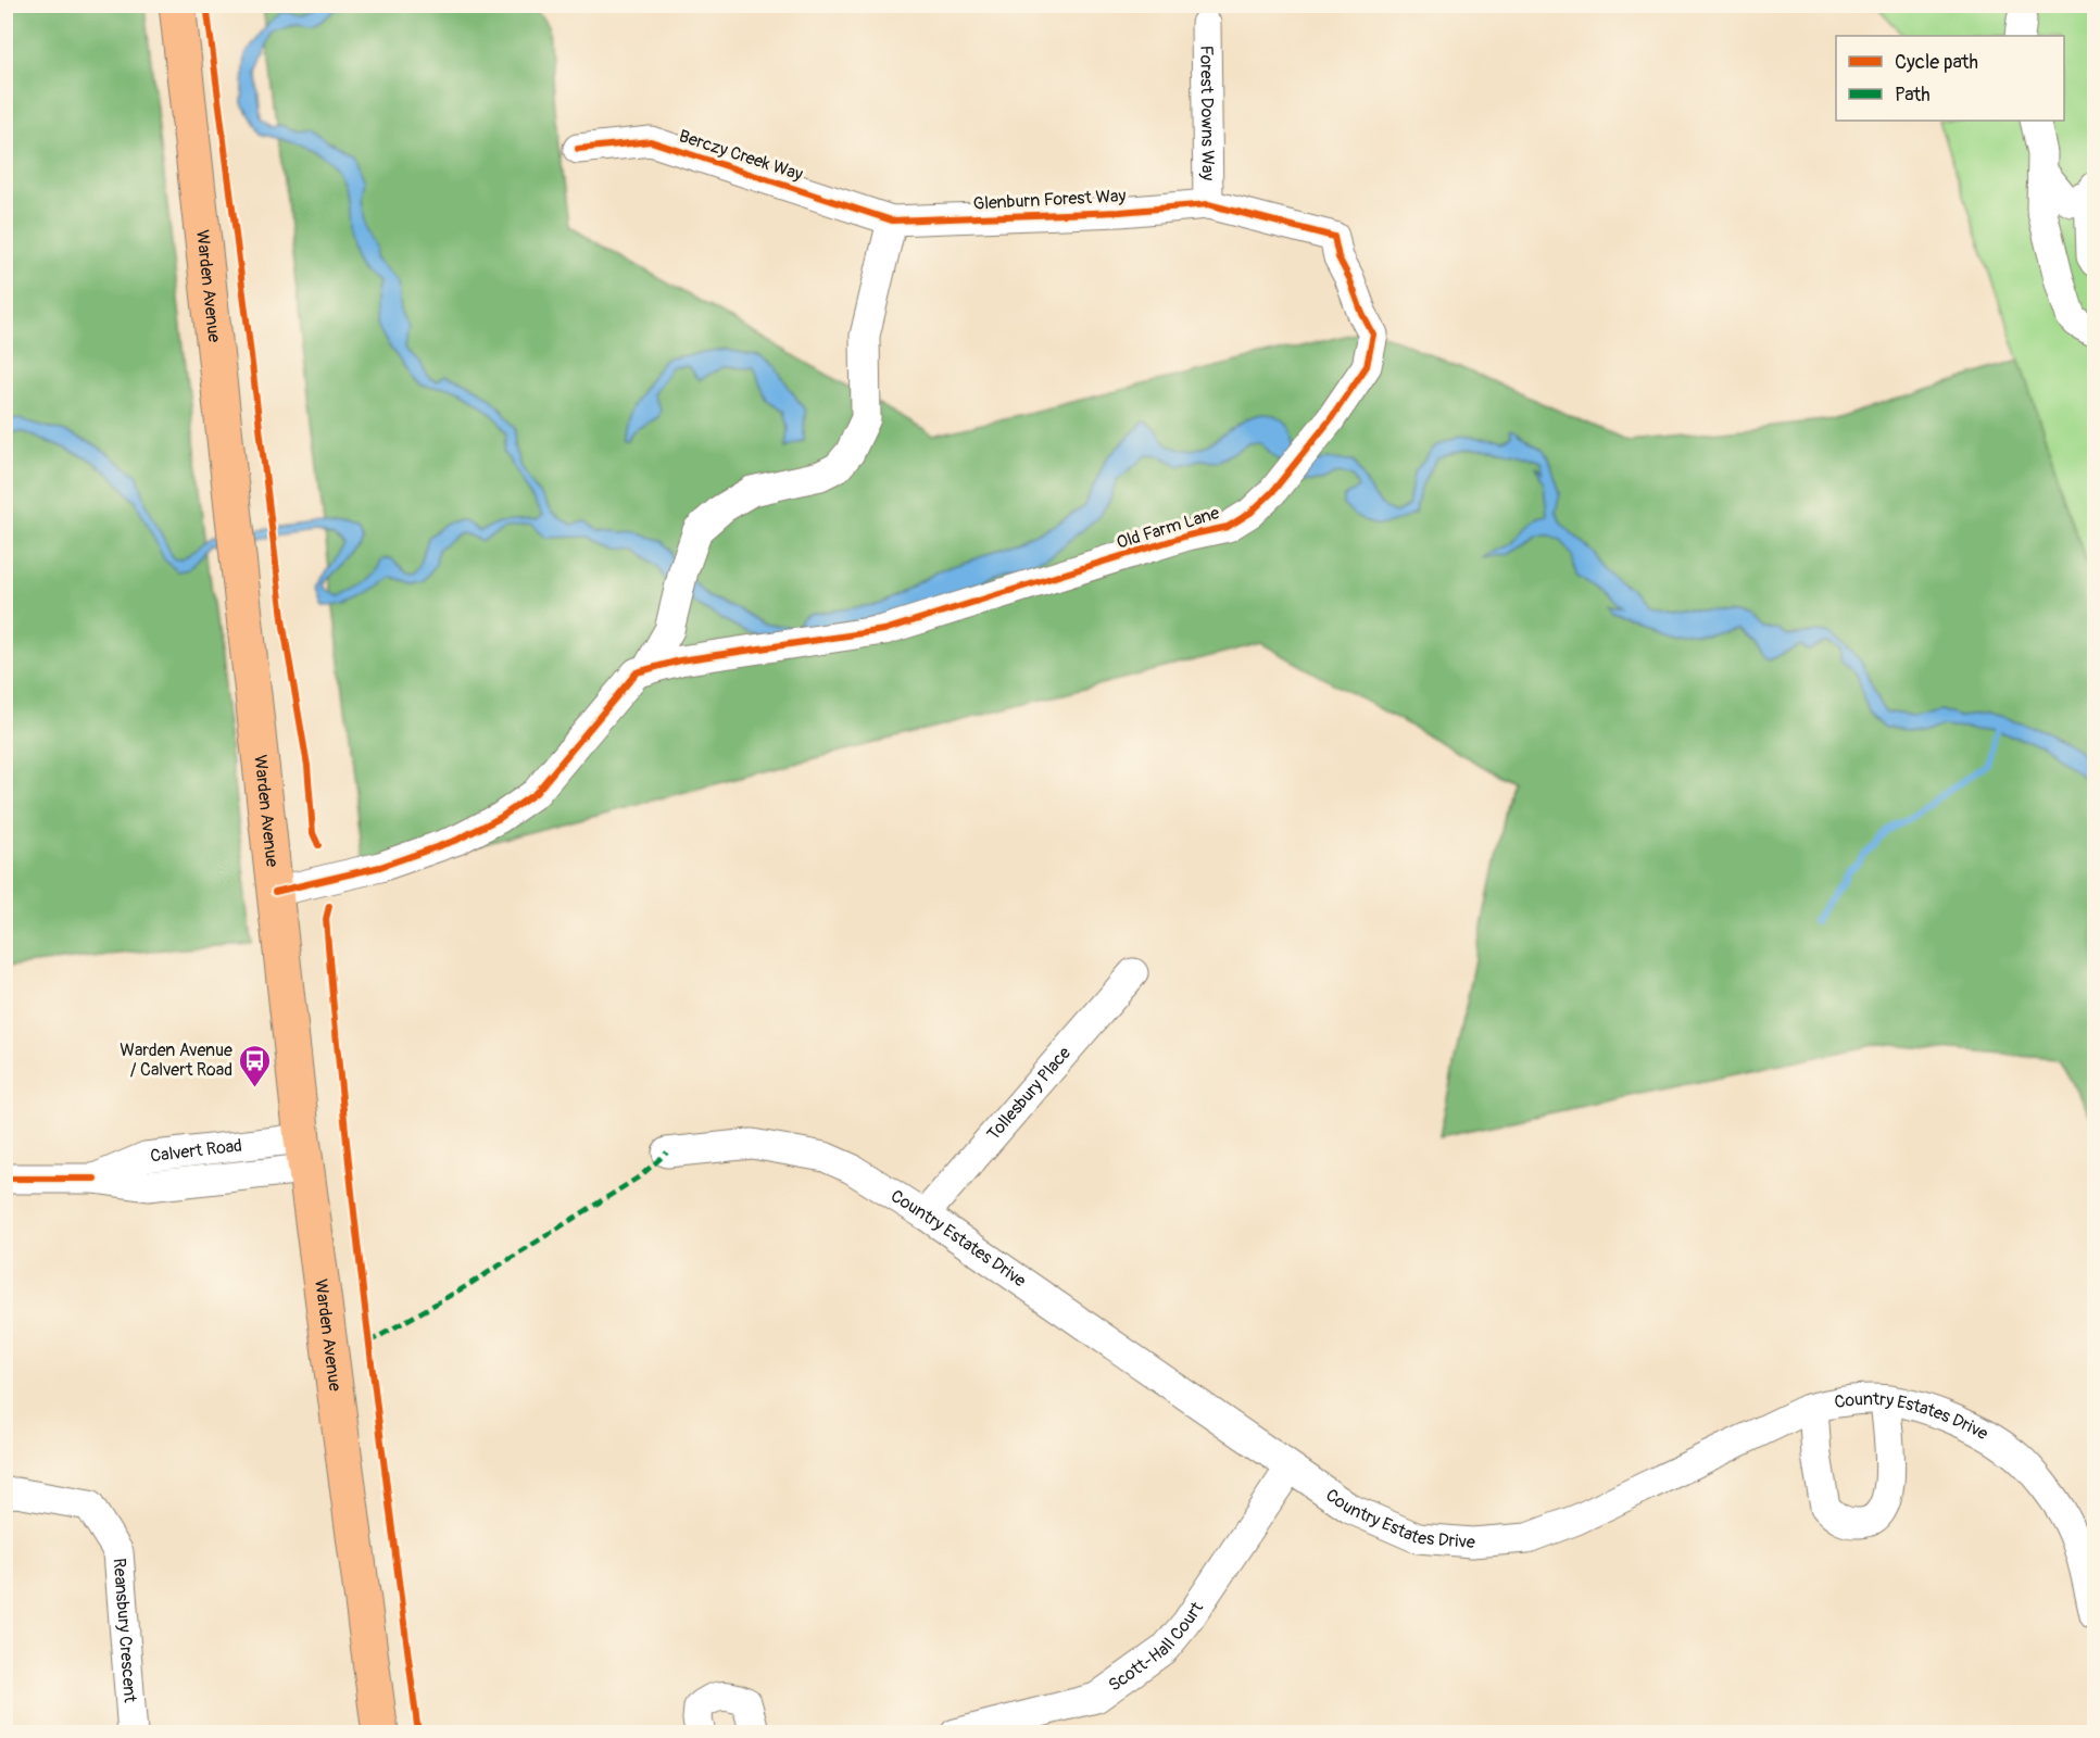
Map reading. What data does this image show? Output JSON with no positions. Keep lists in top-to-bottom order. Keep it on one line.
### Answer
{"streets":{"main road":["Warden Avenue"],"street":["Forest Downs Way","Berczy Creek Way","Glenburn Forest Way","Old Farm Lane","Tollesbury Place","Calvert Road","Country Estates Drive","Reansbury Crescent","Scott-Hall Court"]},"crossings":[["Forest Downs Way","Glenburn Forest Way"],["Forest Downs Way","Old Farm Lane"],["Berczy Creek Way","Glenburn Forest Way"],["Glenburn Forest Way","Old Farm Lane"],["Warden Avenue","Calvert Road"],["Tollesbury Place","Country Estates Drive"],["Country Estates Drive","Scott-Hall Court"]],"places":{"bus stop":["Warden Avenue / Calvert Road"]},"legend":["Cycle path","Path"]}
